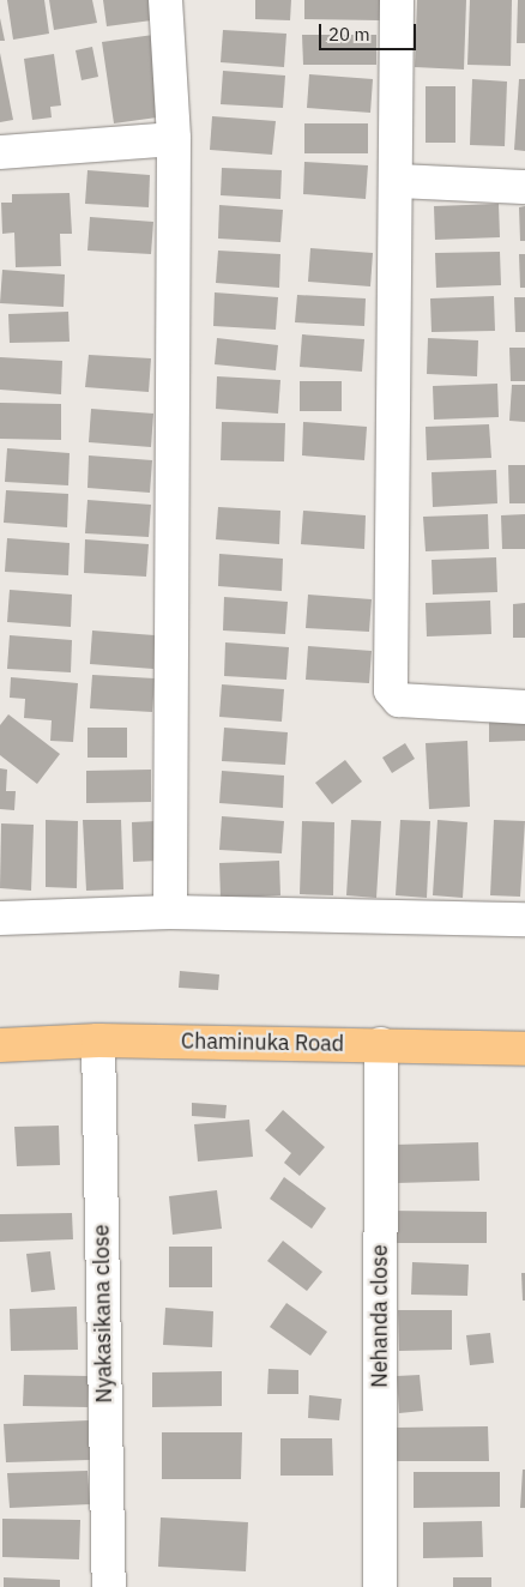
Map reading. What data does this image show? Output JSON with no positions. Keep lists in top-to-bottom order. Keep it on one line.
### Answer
{"streets":{"main road":["Chaminuka Road"],"street":["Nyakasikana close","Nehanda close"]},"crossings":[["Chaminuka Road","Nyakasikana close"],["Chaminuka Road","Nehanda close"]],"scale_bar":"20 m"}
